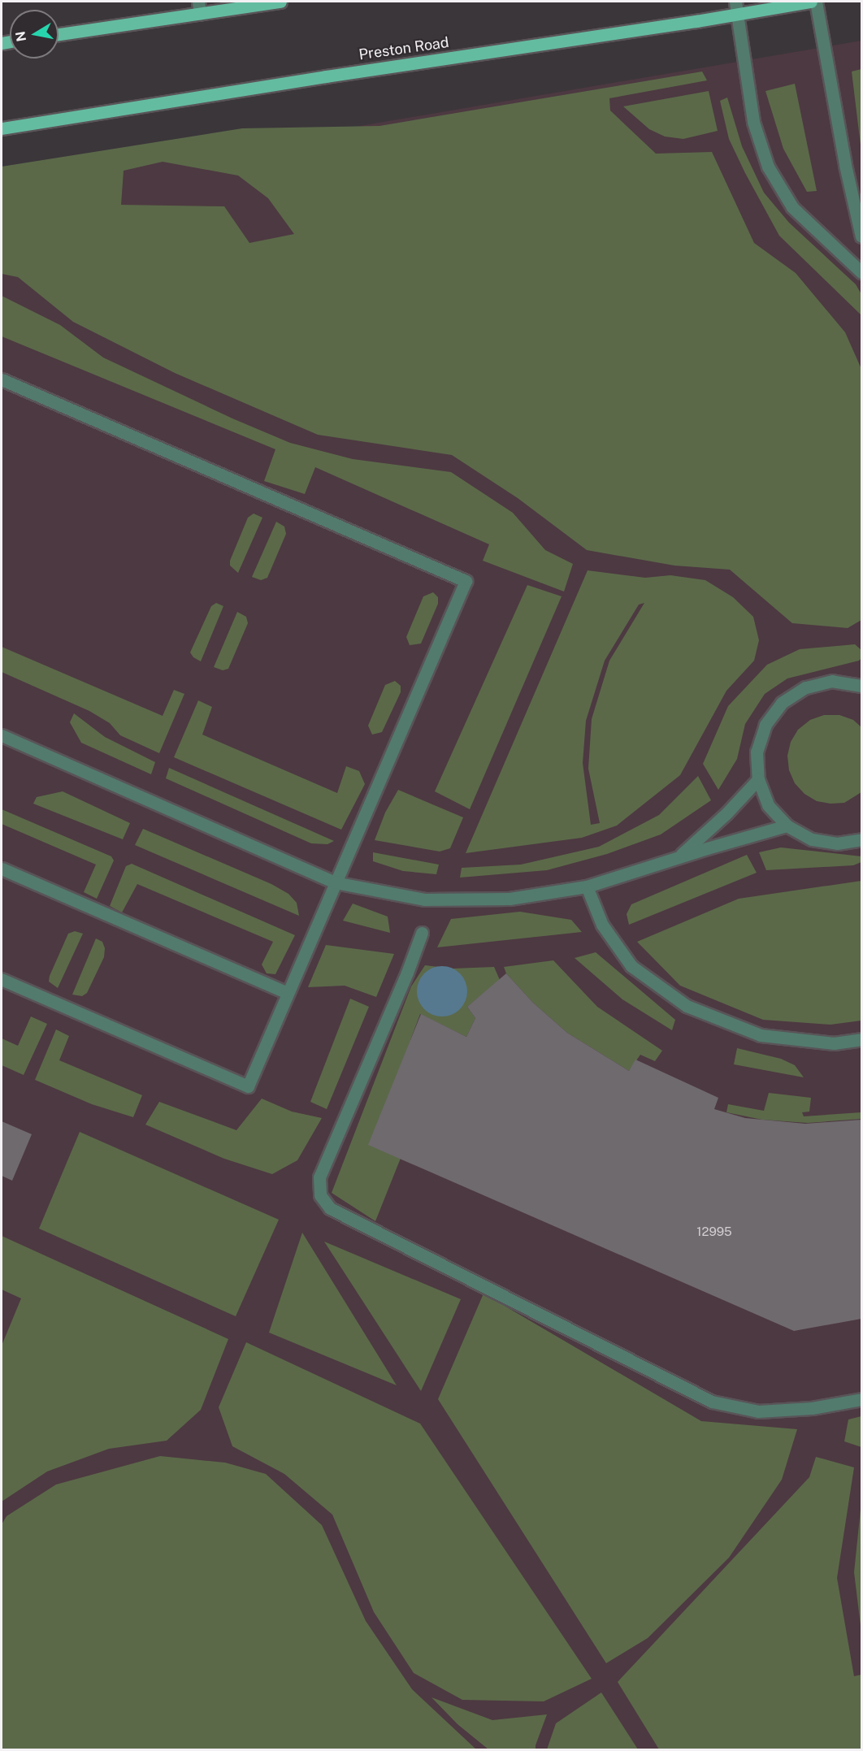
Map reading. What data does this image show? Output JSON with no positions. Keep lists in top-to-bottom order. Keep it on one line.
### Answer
{"streets":{"main road":["Preston Road"]},"house_numbers":["12995"],"north":"left"}
